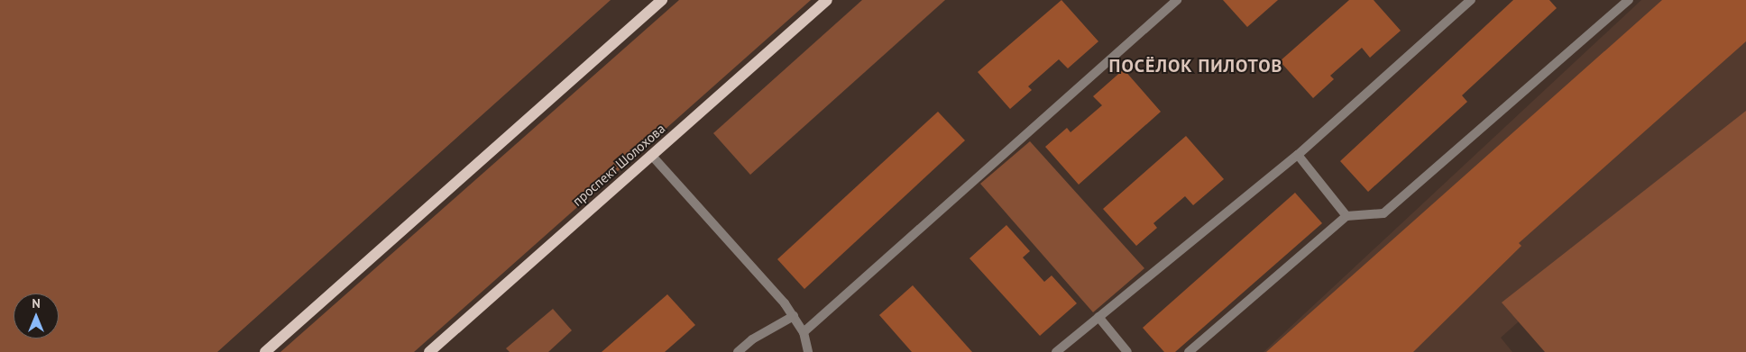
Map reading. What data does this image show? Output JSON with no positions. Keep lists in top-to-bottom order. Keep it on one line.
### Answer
{"streets":{"main road":["проспект Шолохова"]},"districts":["ПОСЁЛОК ПИЛОТОВ"],"north":"top"}
